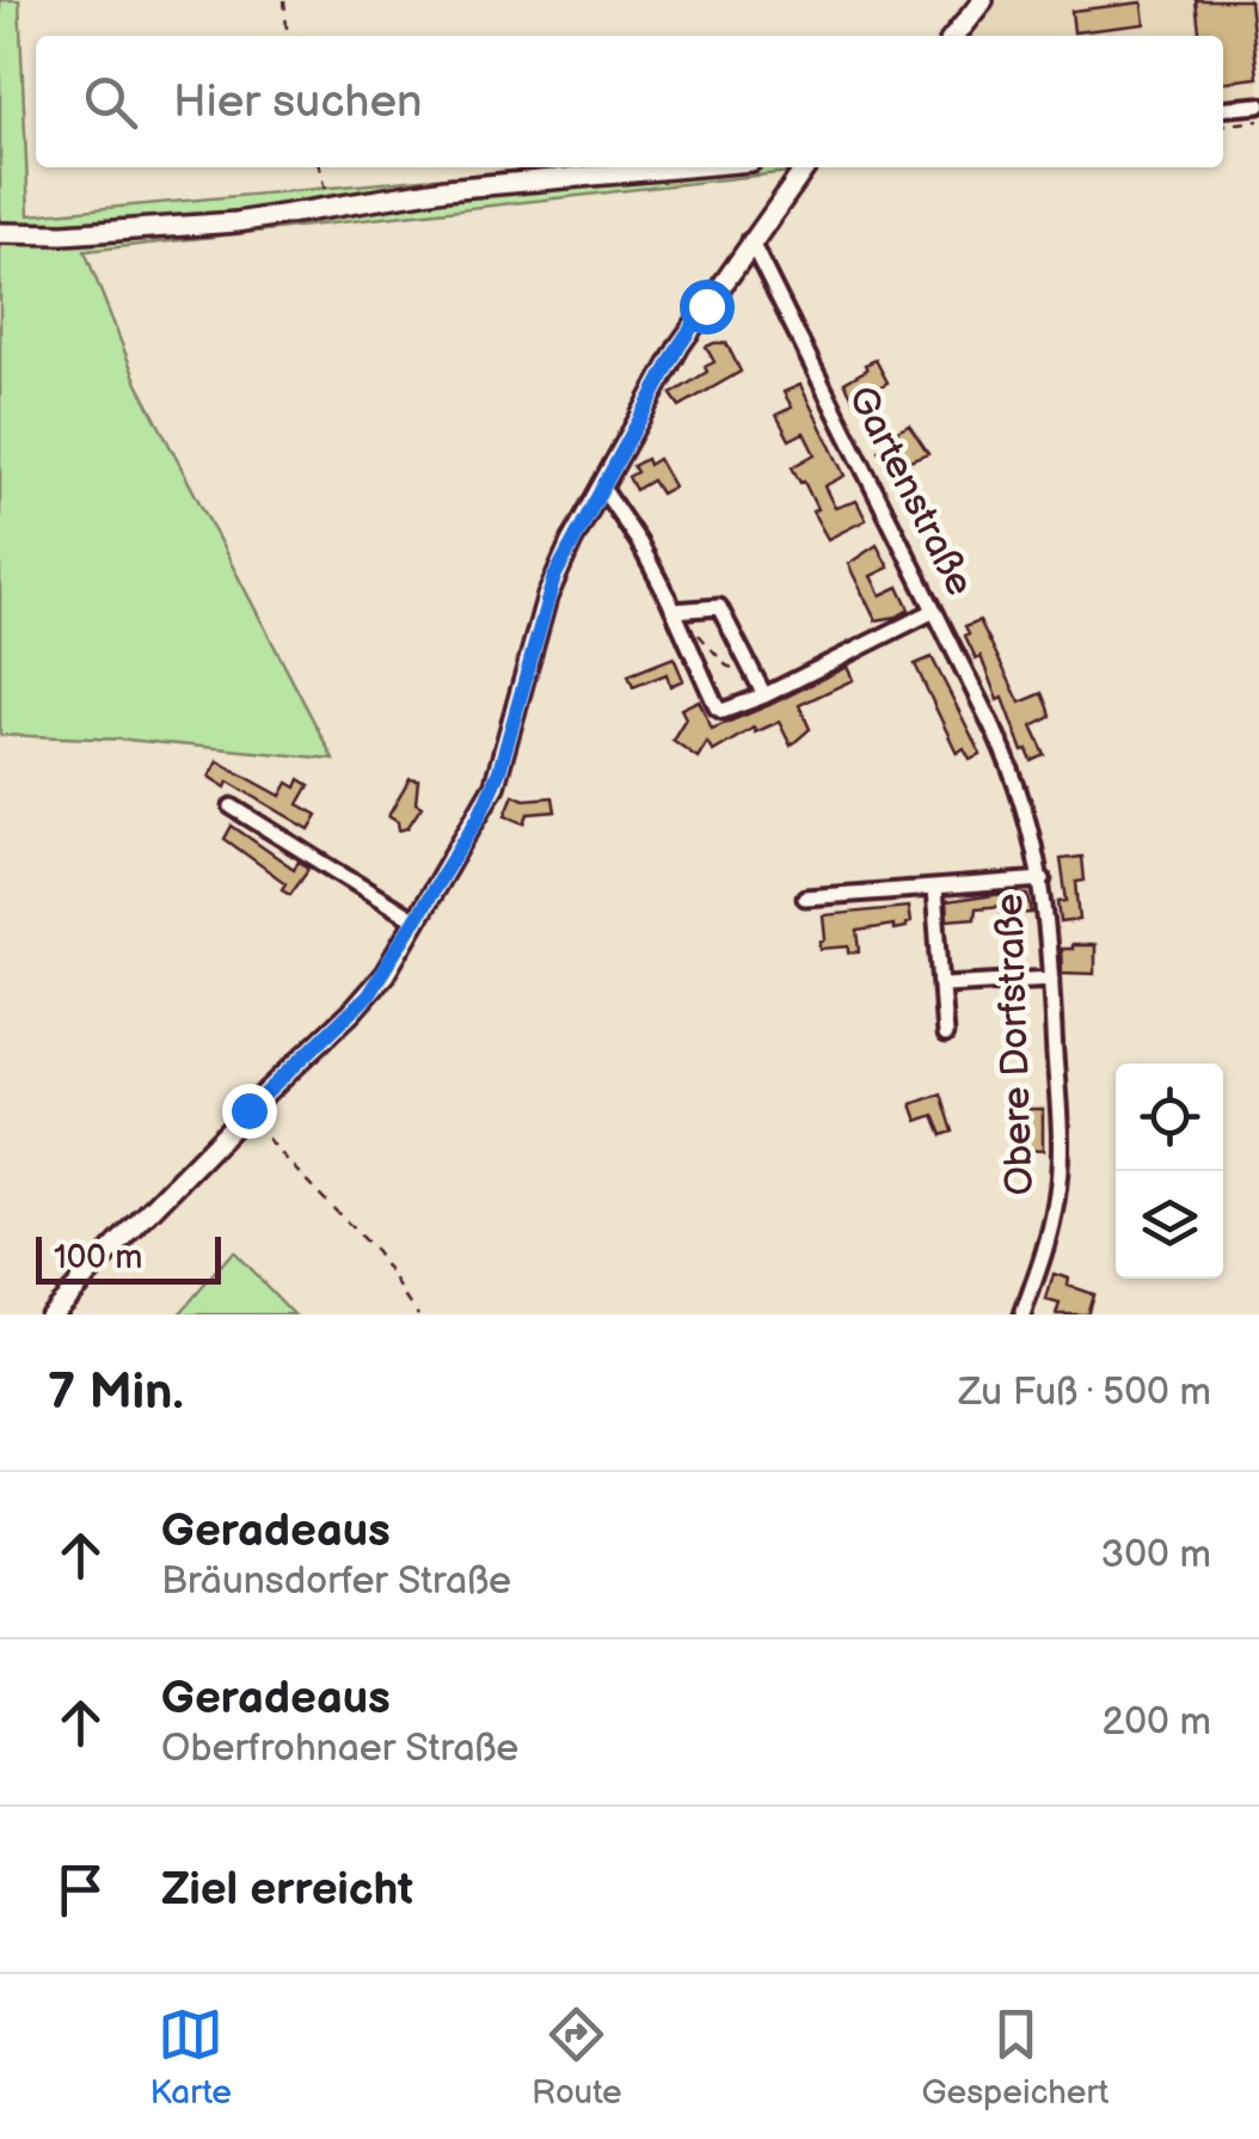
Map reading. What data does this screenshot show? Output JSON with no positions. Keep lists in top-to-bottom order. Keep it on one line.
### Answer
{"streets":{"street":["Gartenstraße","Obere Dorfstraße"]},"crossings":[["Gartenstraße","Obere Dorfstraße"]],"scale_bar":"100 m","page":{"search":"Hier suchen","scale":"100 m","heading":["7 Min.","Zu Fuß · 500 m"],"list":[["Geradeaus","Bräunsdorfer Straße","300 m"],["Geradeaus","Oberfrohnaer Straße","200 m"],"Ziel erreicht"],"nav":["Karte","Route","Gespeichert"]}}
